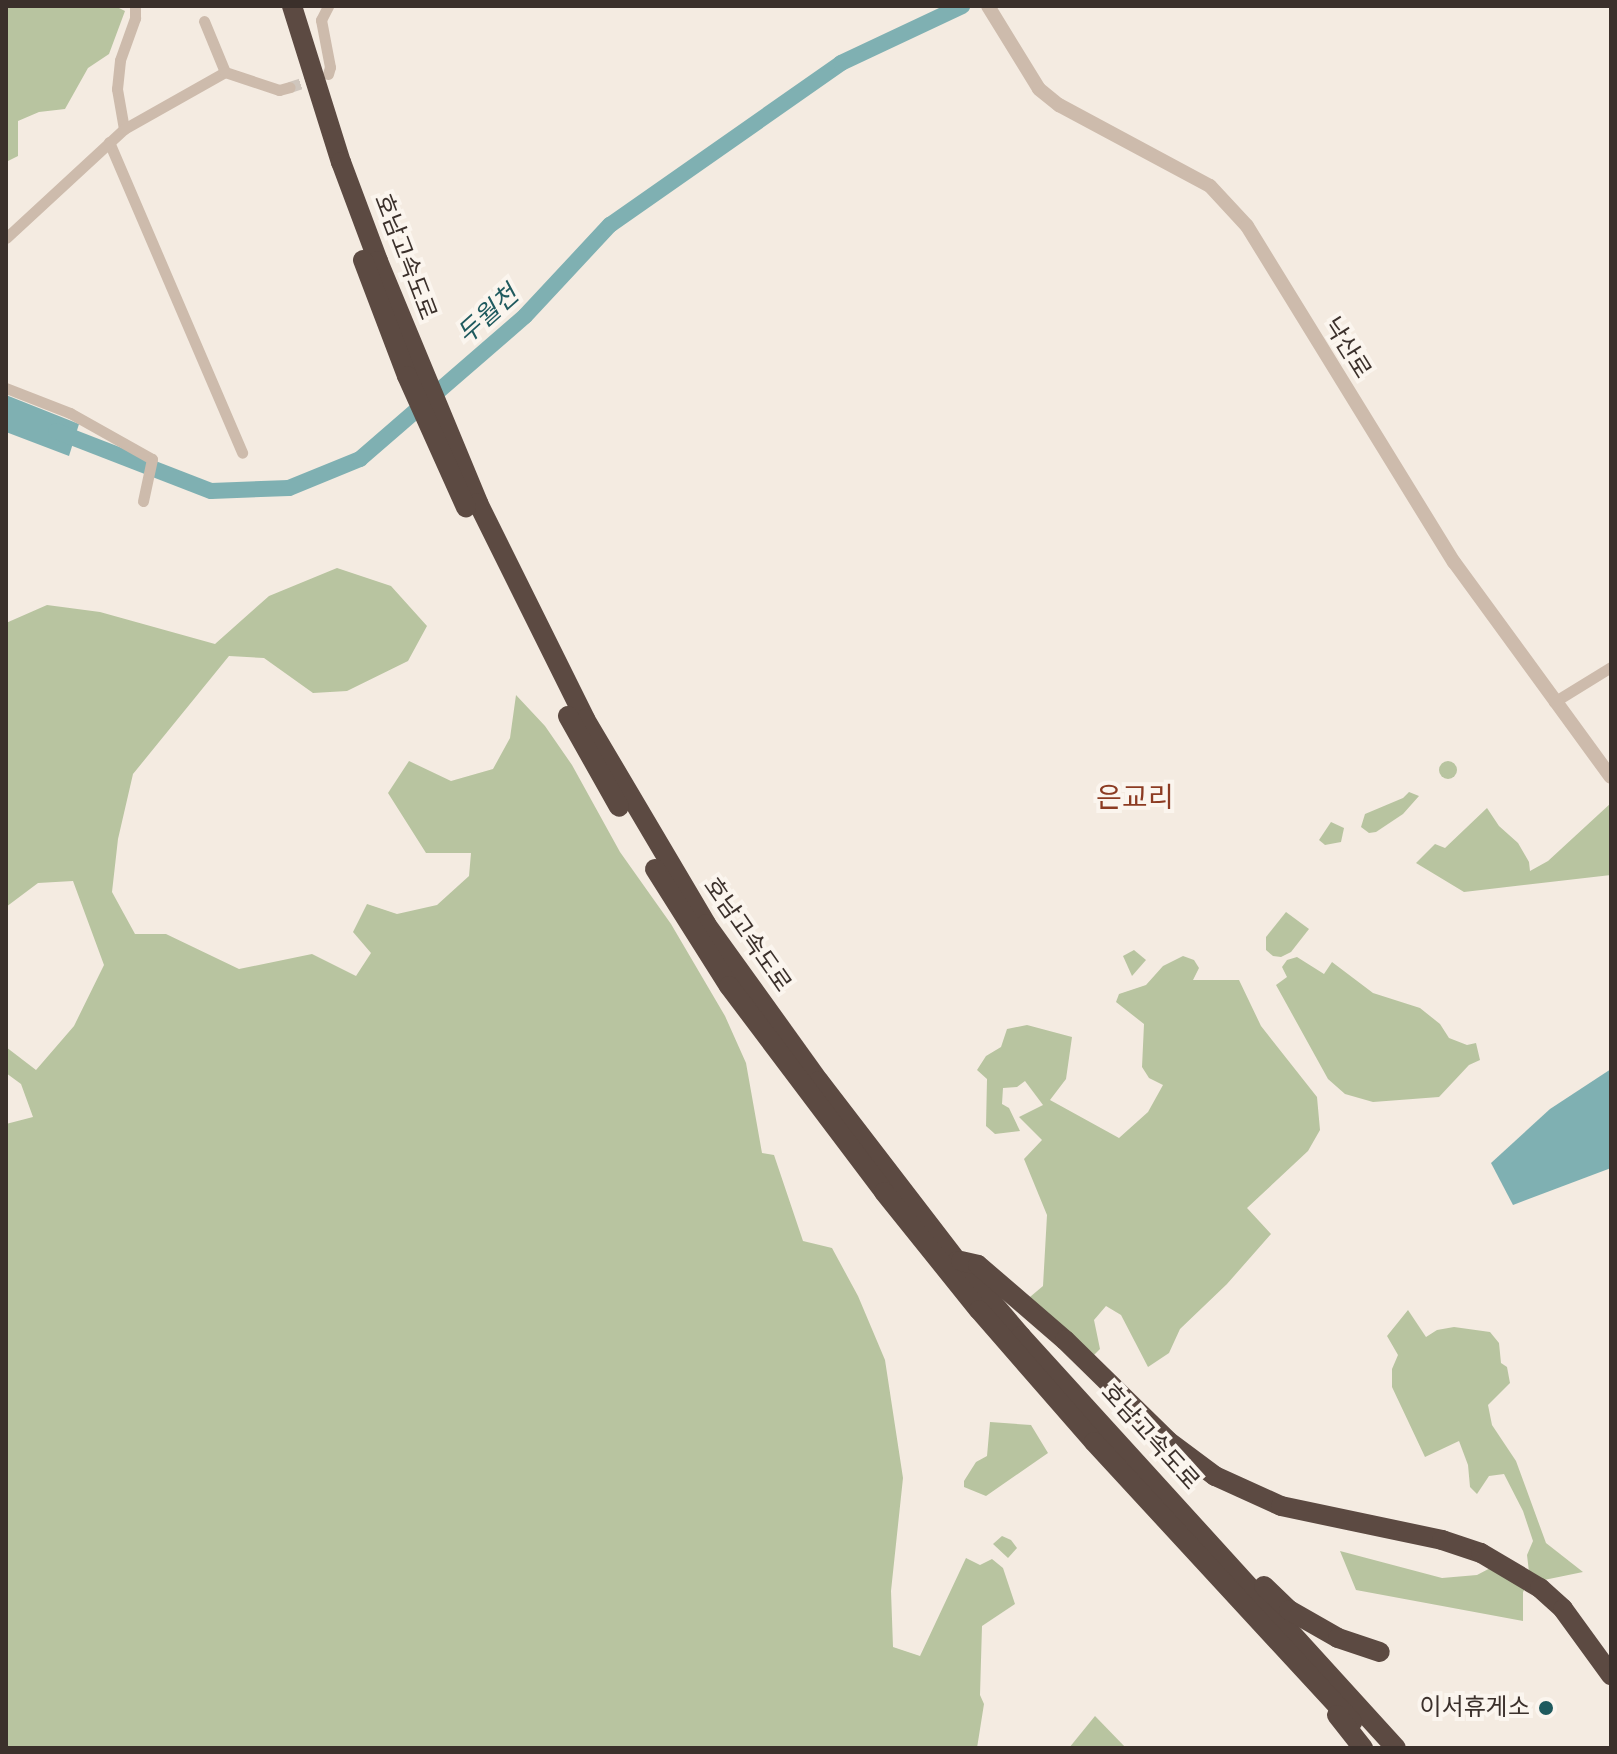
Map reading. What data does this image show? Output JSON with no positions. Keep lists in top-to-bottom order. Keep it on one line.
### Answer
{"streets":{"highway":["호남고속도로"],"street":["낙산로"]},"districts":["은교리"],"water":["두월천"],"places":["이서휴게소"]}
